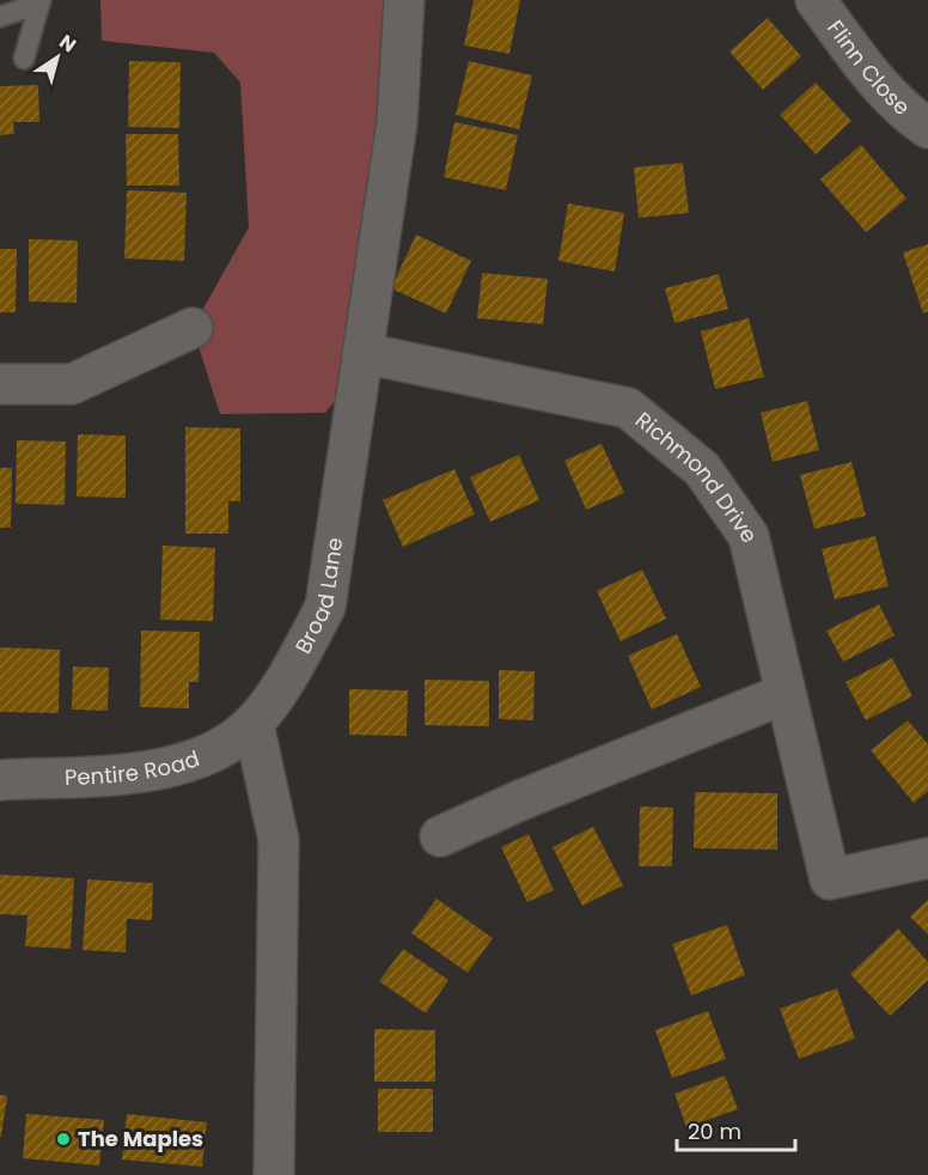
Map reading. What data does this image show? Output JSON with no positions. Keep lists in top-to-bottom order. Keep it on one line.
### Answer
{"streets":{"street":["Flinn Close","Richmond Drive","Broad Lane","Pentire Road"]},"crossings":[["Richmond Drive","Broad Lane"],["Broad Lane","Pentire Road"]],"places":["The Maples"],"scale_bar":"20 m","north":"top right"}
